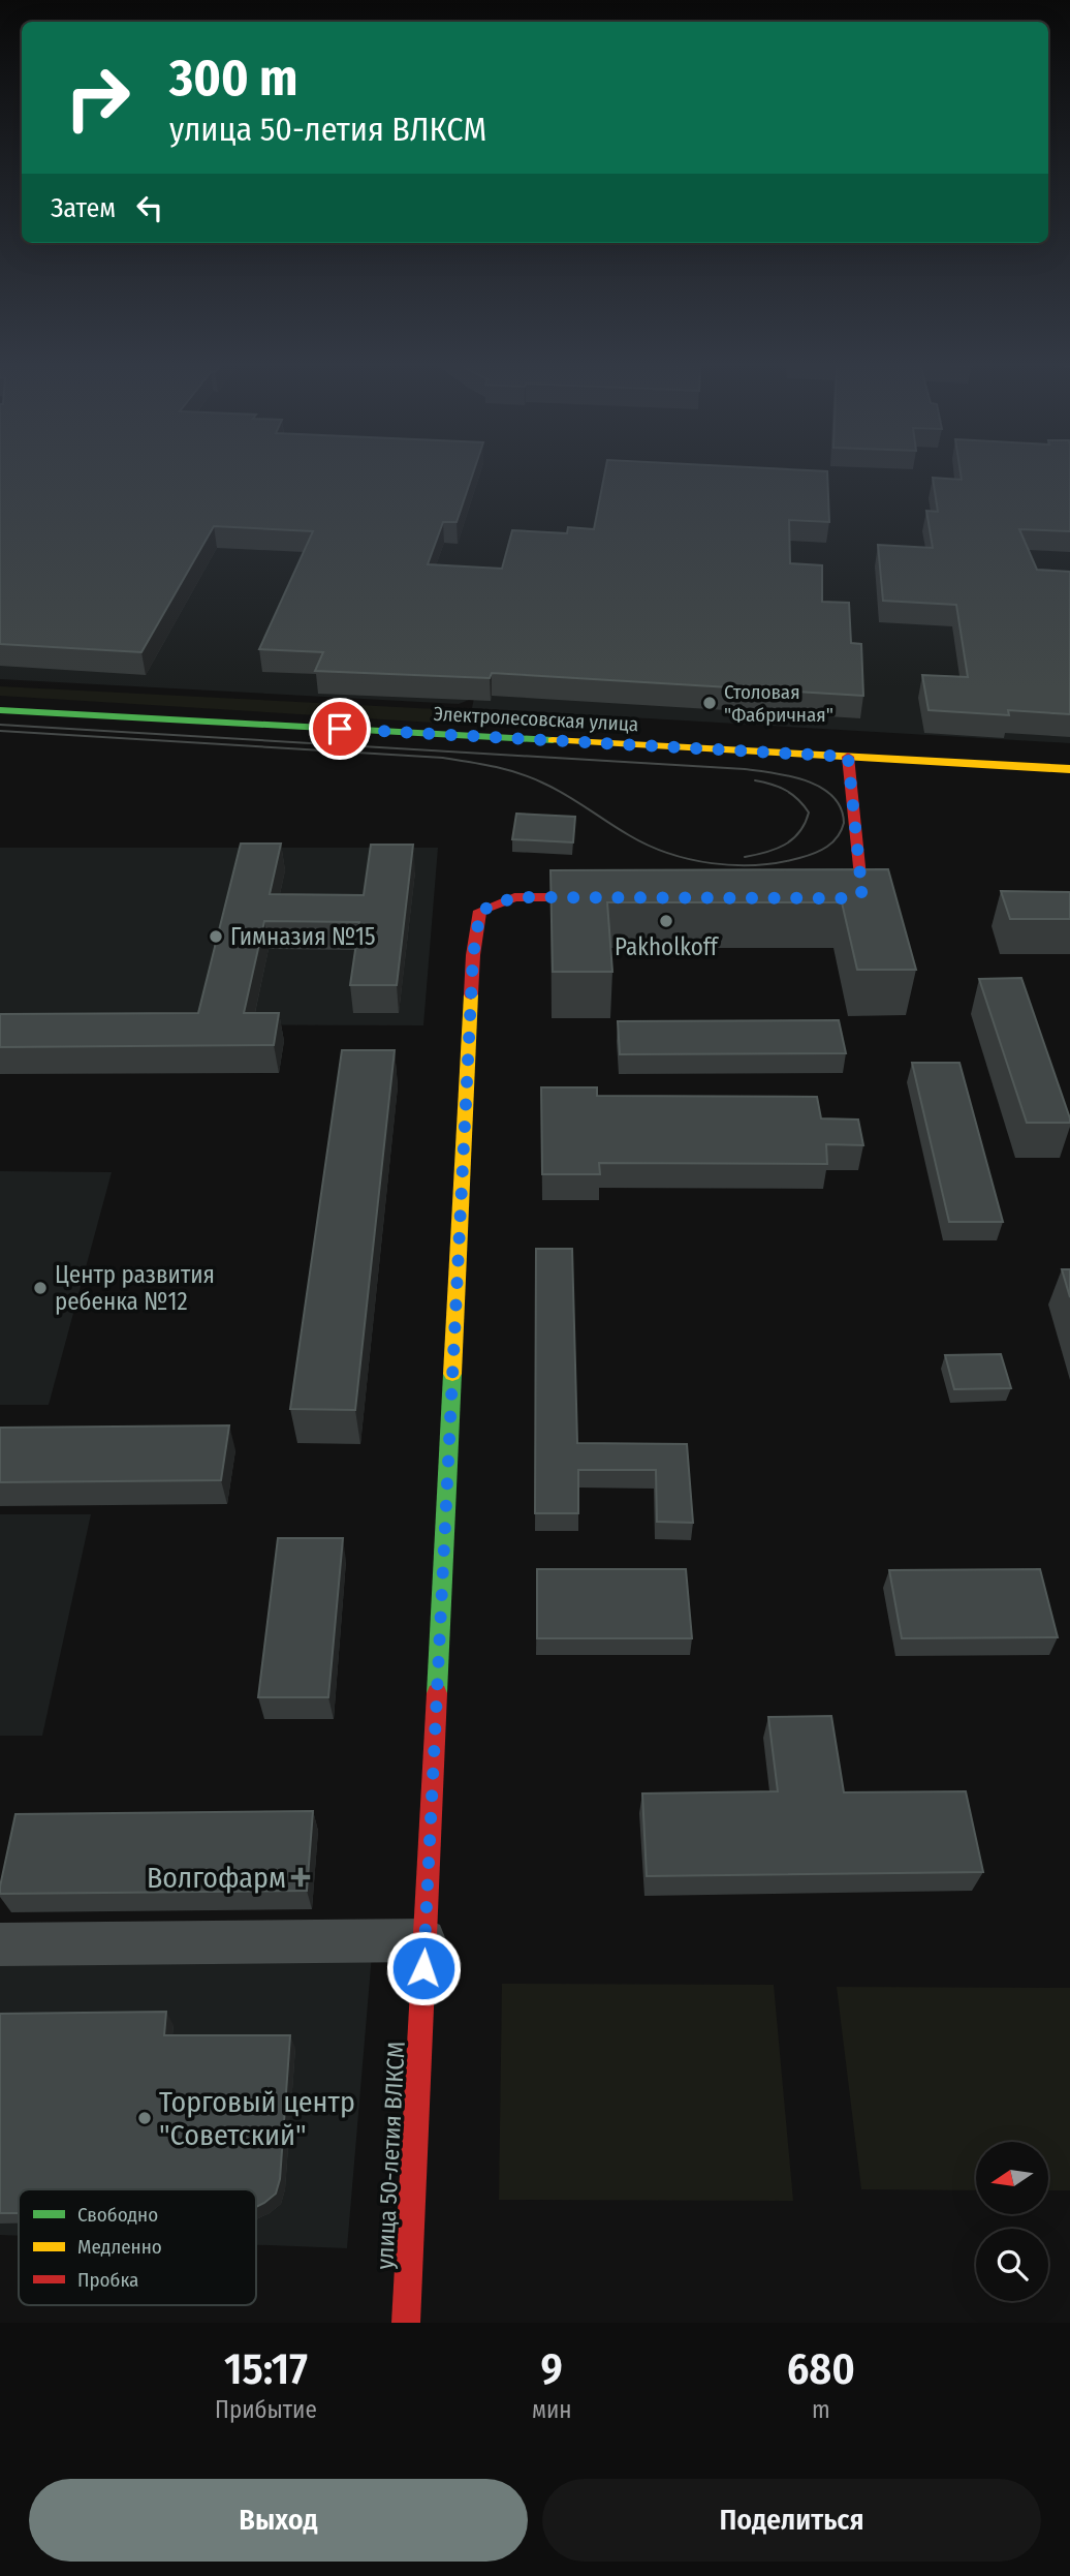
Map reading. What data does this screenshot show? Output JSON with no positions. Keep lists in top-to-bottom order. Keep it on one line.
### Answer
{"streets":{"street":["Электролесовская улица","улица 50-летия ВЛКСМ"]},"places":{"other":["Столовая \"Фабричная\"","Pakholkoff","Гимназия №15","Центр развития ребенка №12","Торговый центр \"Советский\""],"health":["Волгофарм"]},"legend":["Свободно","Медленно","Пробка"],"north":"left","page":{"turn":["300 m","улица 50-летия ВЛКСМ"],"then":"Затем","eta":["15:17","Прибытие","9","мин","680","m"],"buttons":["Выход","Поделиться"]}}
